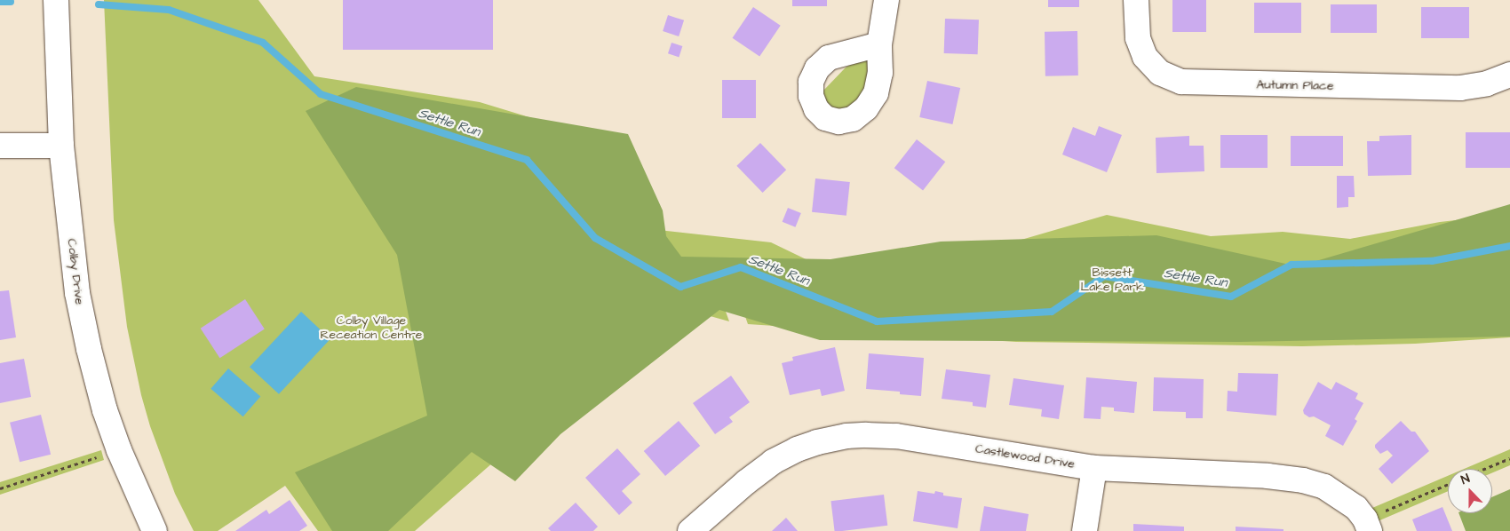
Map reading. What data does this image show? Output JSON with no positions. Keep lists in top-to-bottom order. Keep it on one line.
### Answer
{"streets":{"street":["Autumn Place","Colby Drive","Castlewood Drive"]},"water":["Settle Run"],"parks":["Bissett Lake Park","Colby Village Receation Centre"],"north":"top"}
